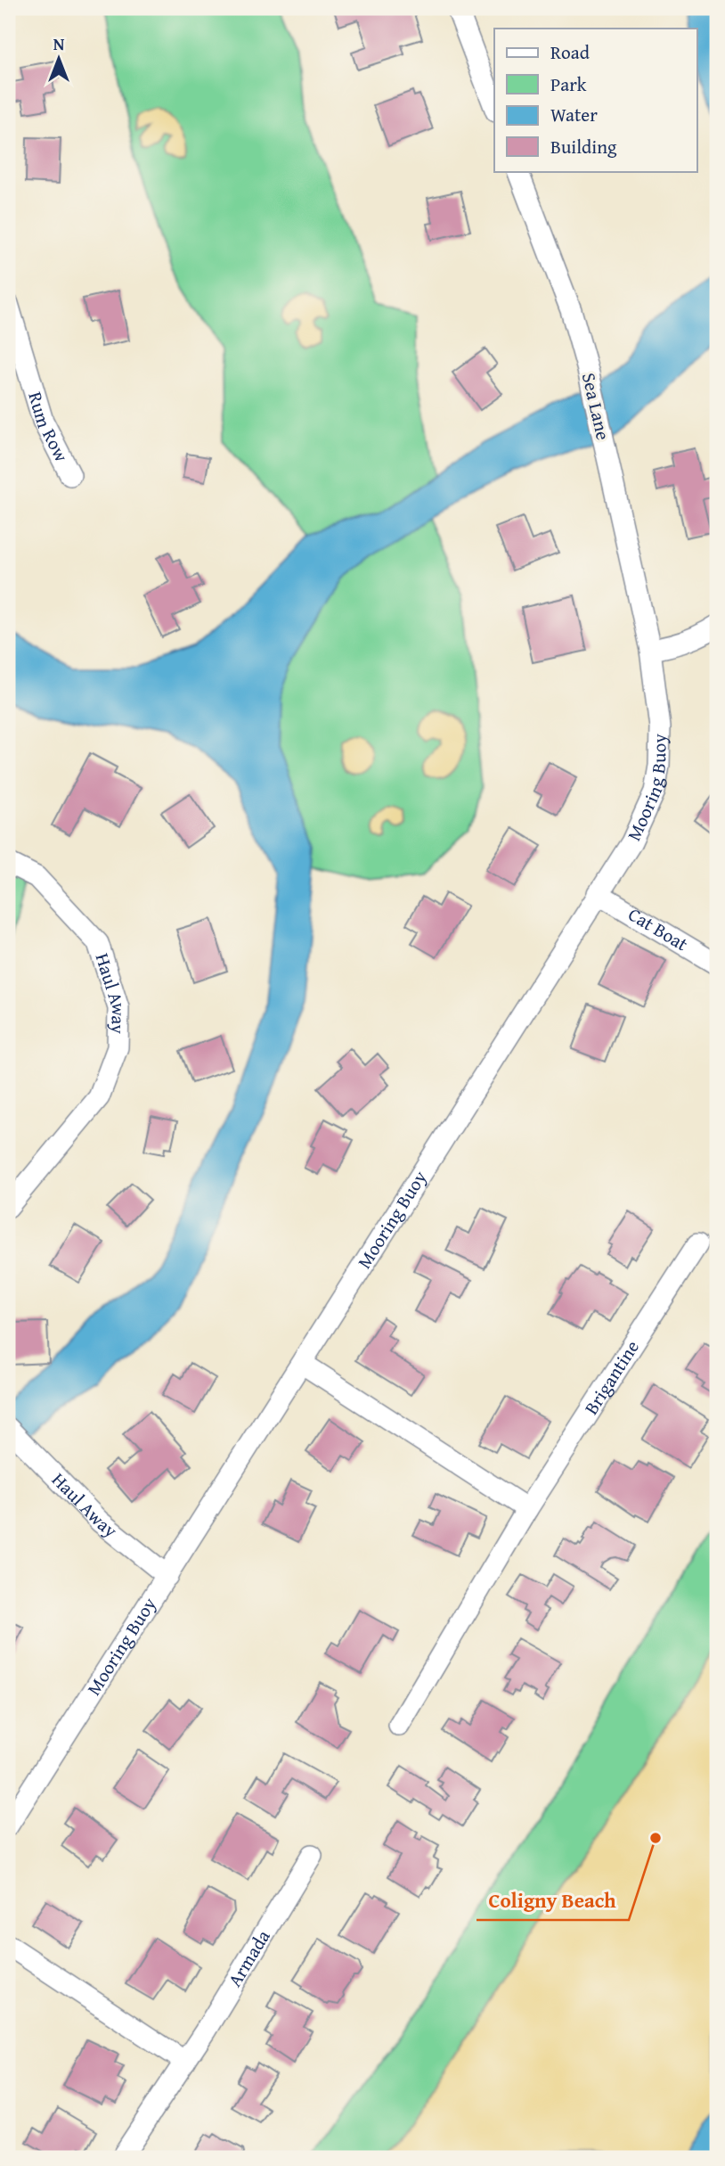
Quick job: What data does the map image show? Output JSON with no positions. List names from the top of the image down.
{
  "streets": {
    "street": [
      "Sea Lane",
      "Rum Row",
      "Mooring Buoy",
      "Cat Boat",
      "Haul Away",
      "Brigantine",
      "Armada"
    ]
  },
  "crossings": [
    ["Sea Lane", "Mooring Buoy"],
    ["Mooring Buoy", "Cat Boat"],
    ["Mooring Buoy", "Haul Away"]
  ],
  "places": ["Coligny Beach"],
  "legend": [
    "Road",
    "Park",
    "Water",
    "Building"
  ],
  "north": "top"
}
